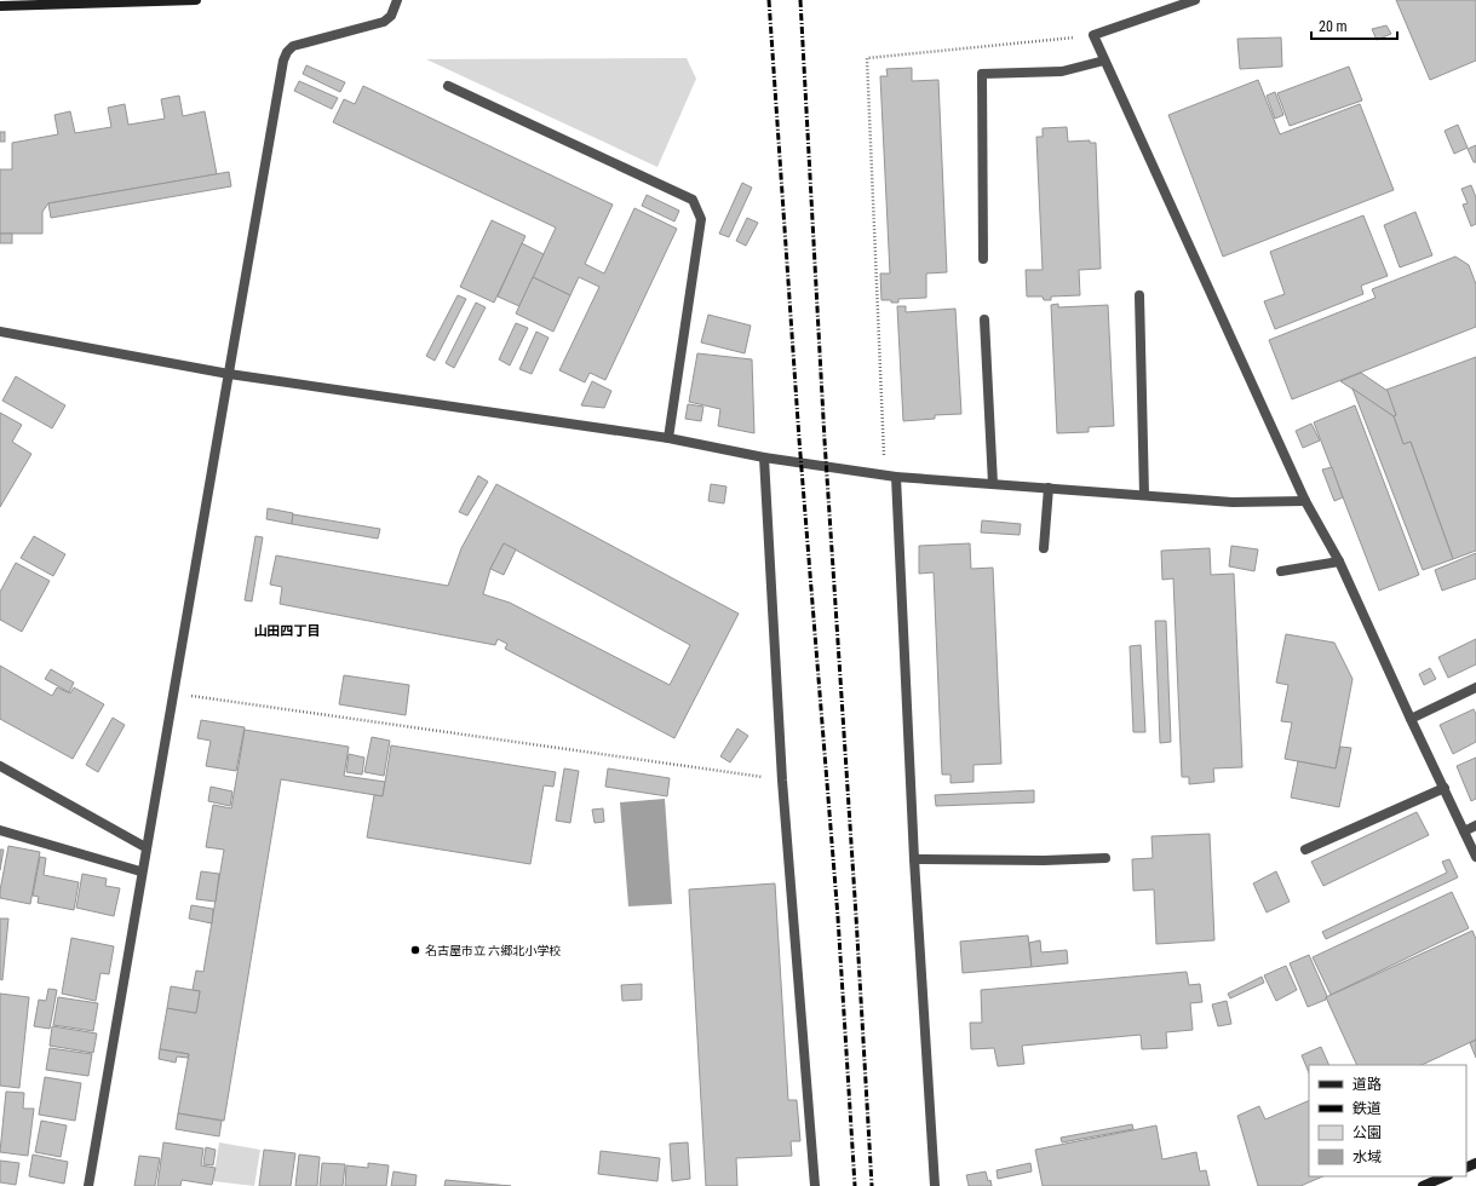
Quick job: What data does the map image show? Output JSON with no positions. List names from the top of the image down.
{
  "districts": ["山田四丁目"],
  "places": ["名古屋市立 六郷北小学校"],
  "legend": [
    "道路",
    "鉄道",
    "公園",
    "水域"
  ],
  "scale_bar": "20 m"
}
